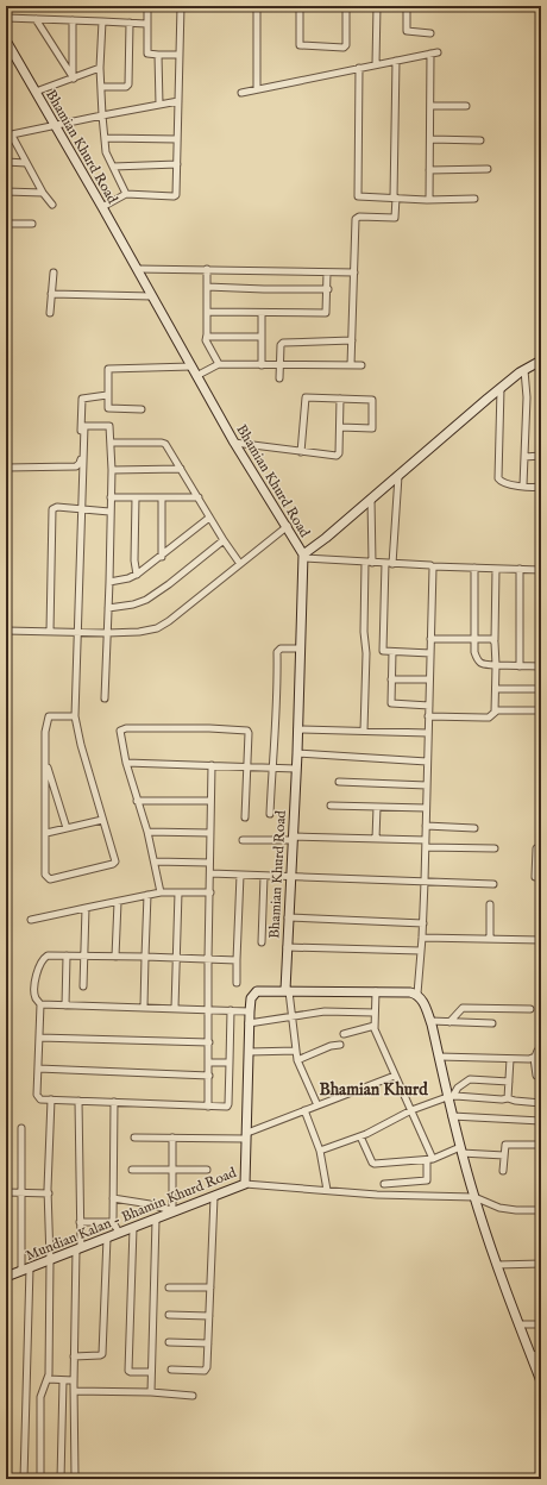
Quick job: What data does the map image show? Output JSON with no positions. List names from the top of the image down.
{
  "streets": {
    "street": ["Bhamian Khurd Road", "Mundian Kalan - Bhamin Khurd Road"]
  },
  "crossings": [
    ["Bhamian Khurd Road", "Mundian Kalan - Bhamin Khurd Road"]
  ],
  "districts": ["Bhamian Khurd"]
}
